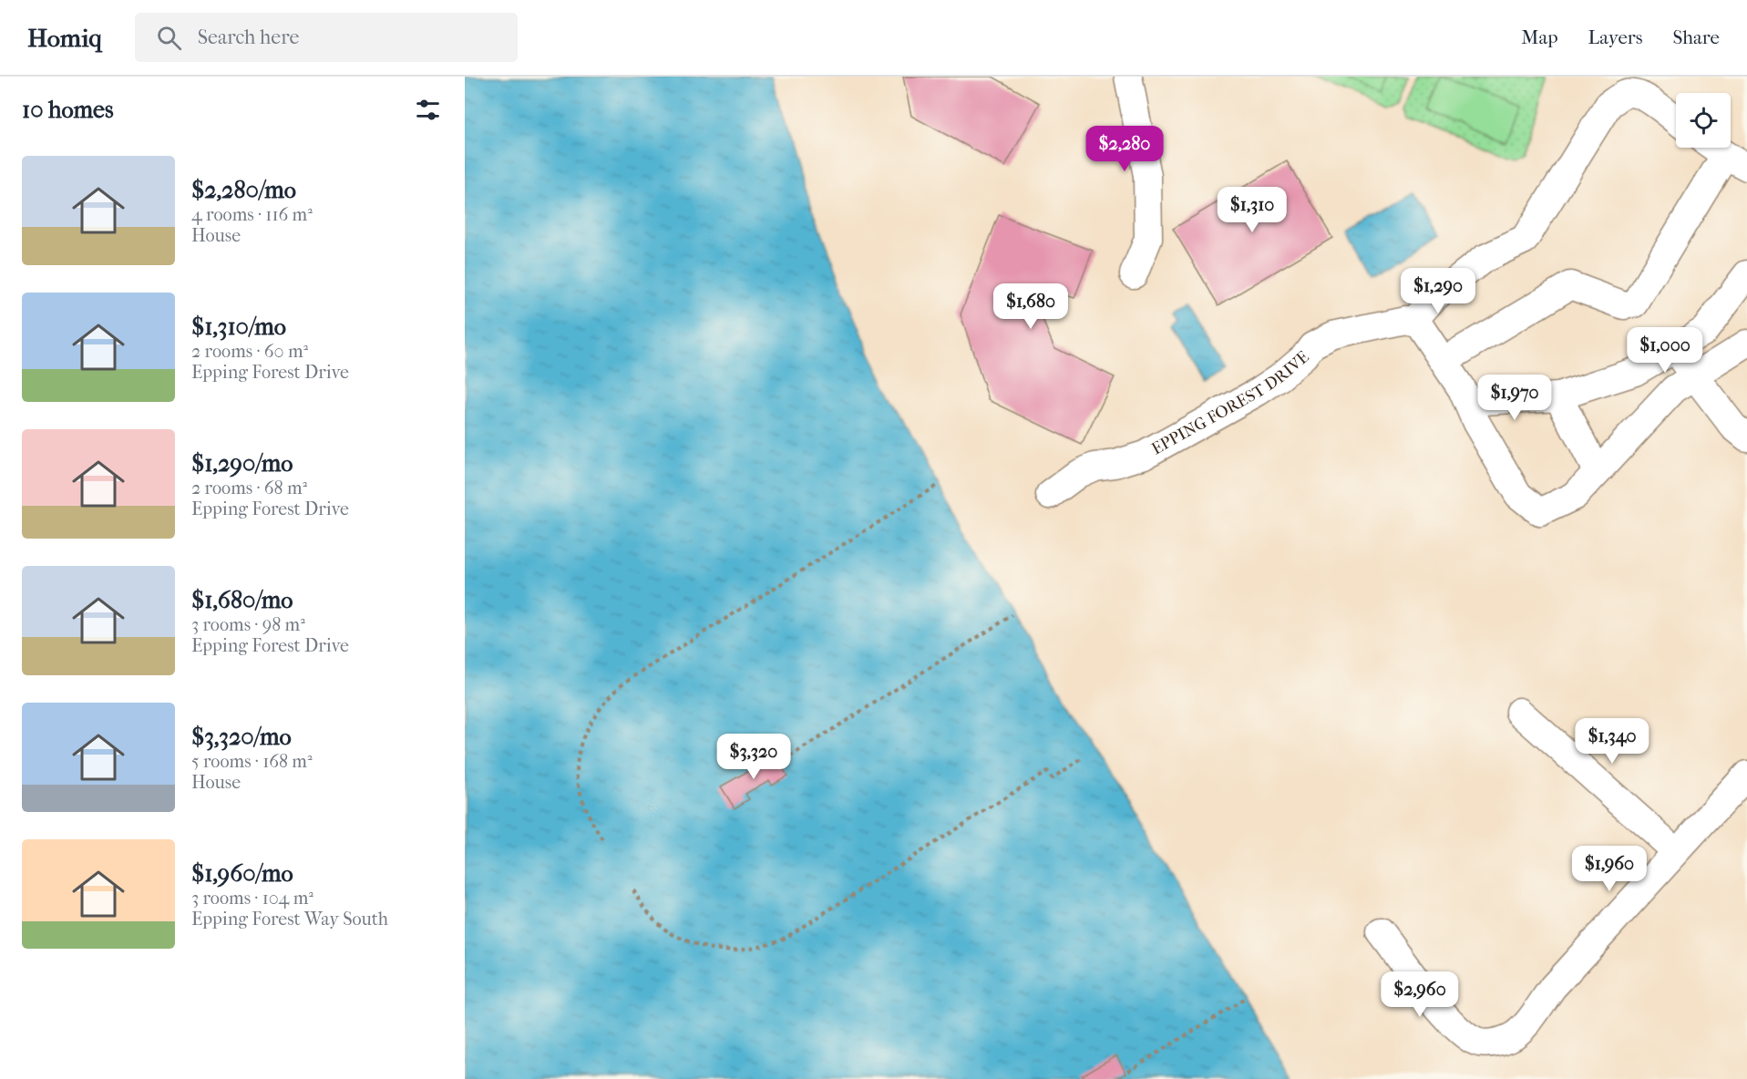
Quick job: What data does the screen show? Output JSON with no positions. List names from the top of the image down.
{
  "streets": {
    "street": ["EPPING FOREST DRIVE"]
  },
  "page": {
    "header": "Homiq",
    "search": "Search here",
    "nav": ["Map", "Layers", "Share"],
    "heading": "10 homes",
    "price": [
      "$2,280",
      "$1,310",
      "$1,290",
      "$1,680",
      "$1,000",
      "$1,970",
      "$1,340",
      "$3,320",
      "$1,960",
      "$2,960"
    ],
    "list": [
      {
        "name": "$2,280/mo",
        "note": "4 rooms · 116 m² · House"
      },
      {
        "name": "$1,310/mo",
        "note": "2 rooms · 60 m² · Epping Forest Drive"
      },
      {
        "name": "$1,290/mo",
        "note": "2 rooms · 68 m² · Epping Forest Drive"
      },
      {
        "name": "$1,680/mo",
        "note": "3 rooms · 98 m² · Epping Forest Drive"
      },
      {
        "name": "$3,320/mo",
        "note": "5 rooms · 168 m² · House"
      },
      {
        "name": "$1,960/mo",
        "note": "3 rooms · 104 m² · Epping Forest Way South"
      }
    ]
  }
}
